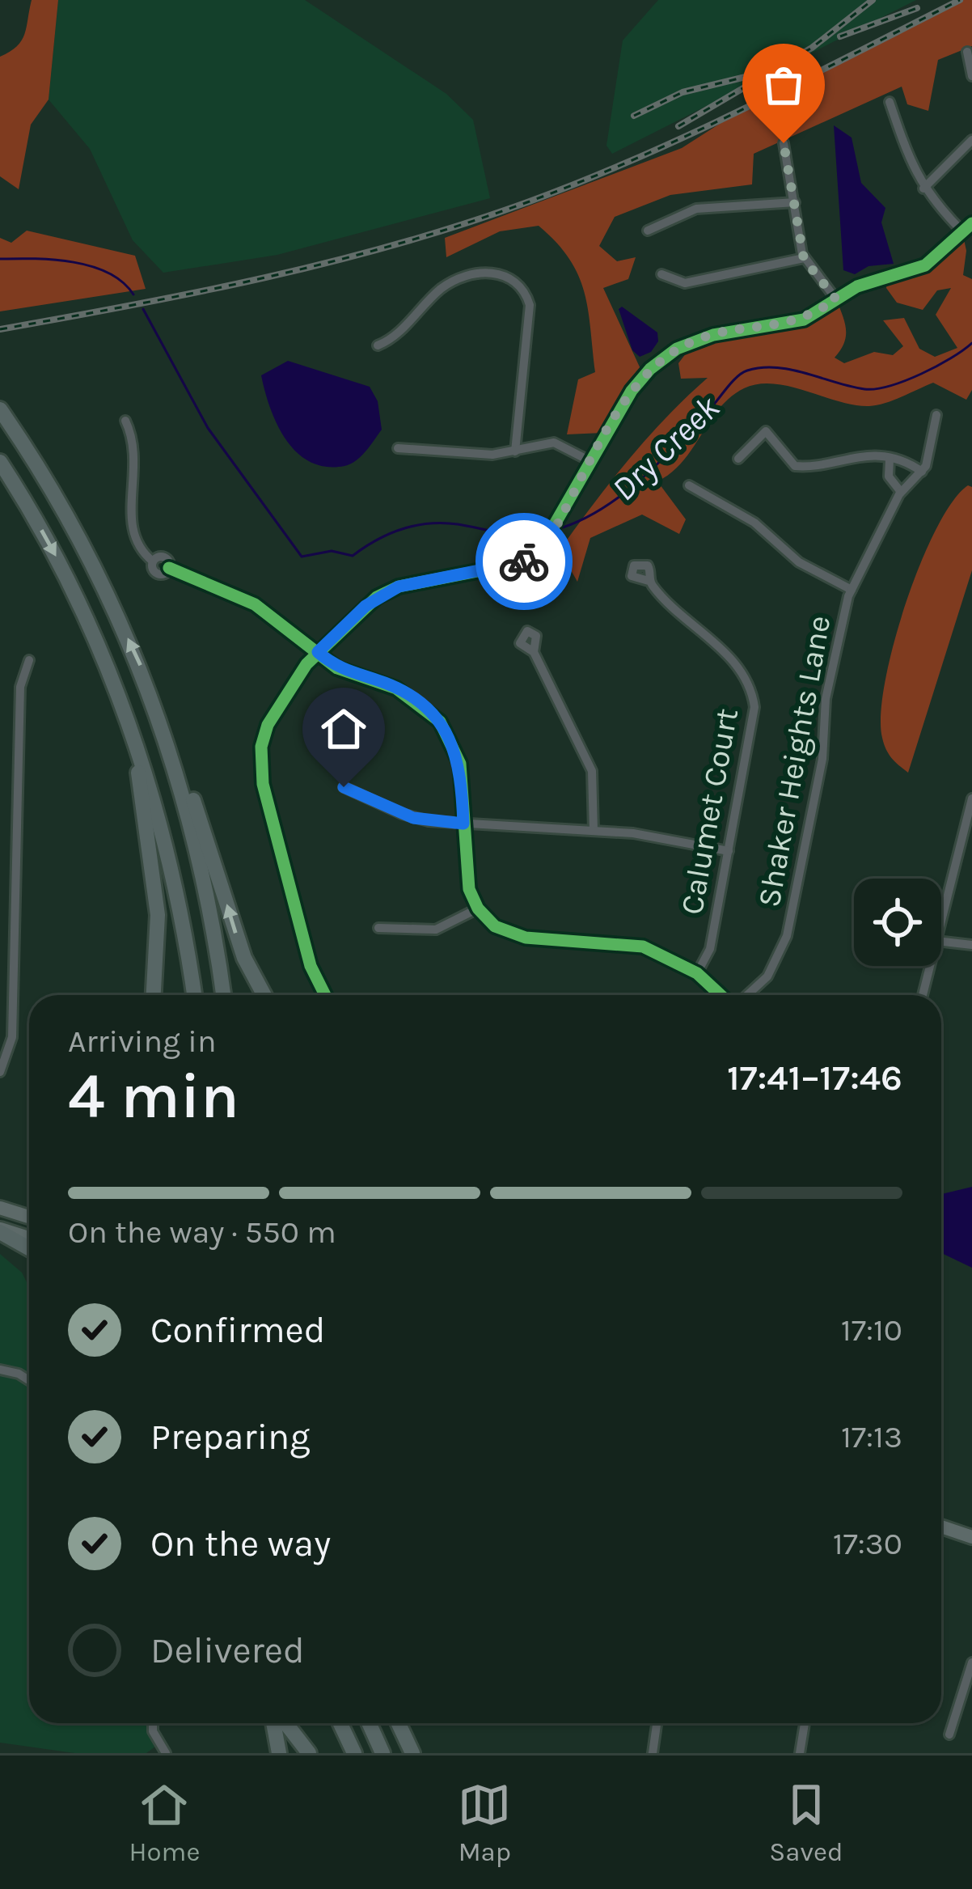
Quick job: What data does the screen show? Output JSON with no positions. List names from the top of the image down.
{
  "streets": {
    "street": ["Shaker Heights Lane", "Calumet Court"]
  },
  "water": ["Dry Creek"],
  "page": {
    "heading": ["4 min", "Arriving in", "17:41–17:46"],
    "bar": "On the way · 550 m",
    "list": [
      ["Confirmed", "17:10"],
      ["Preparing", "17:13"],
      ["On the way", "17:30"],
      "Delivered"
    ],
    "tabs": ["Home", "Map", "Saved"]
  }
}
